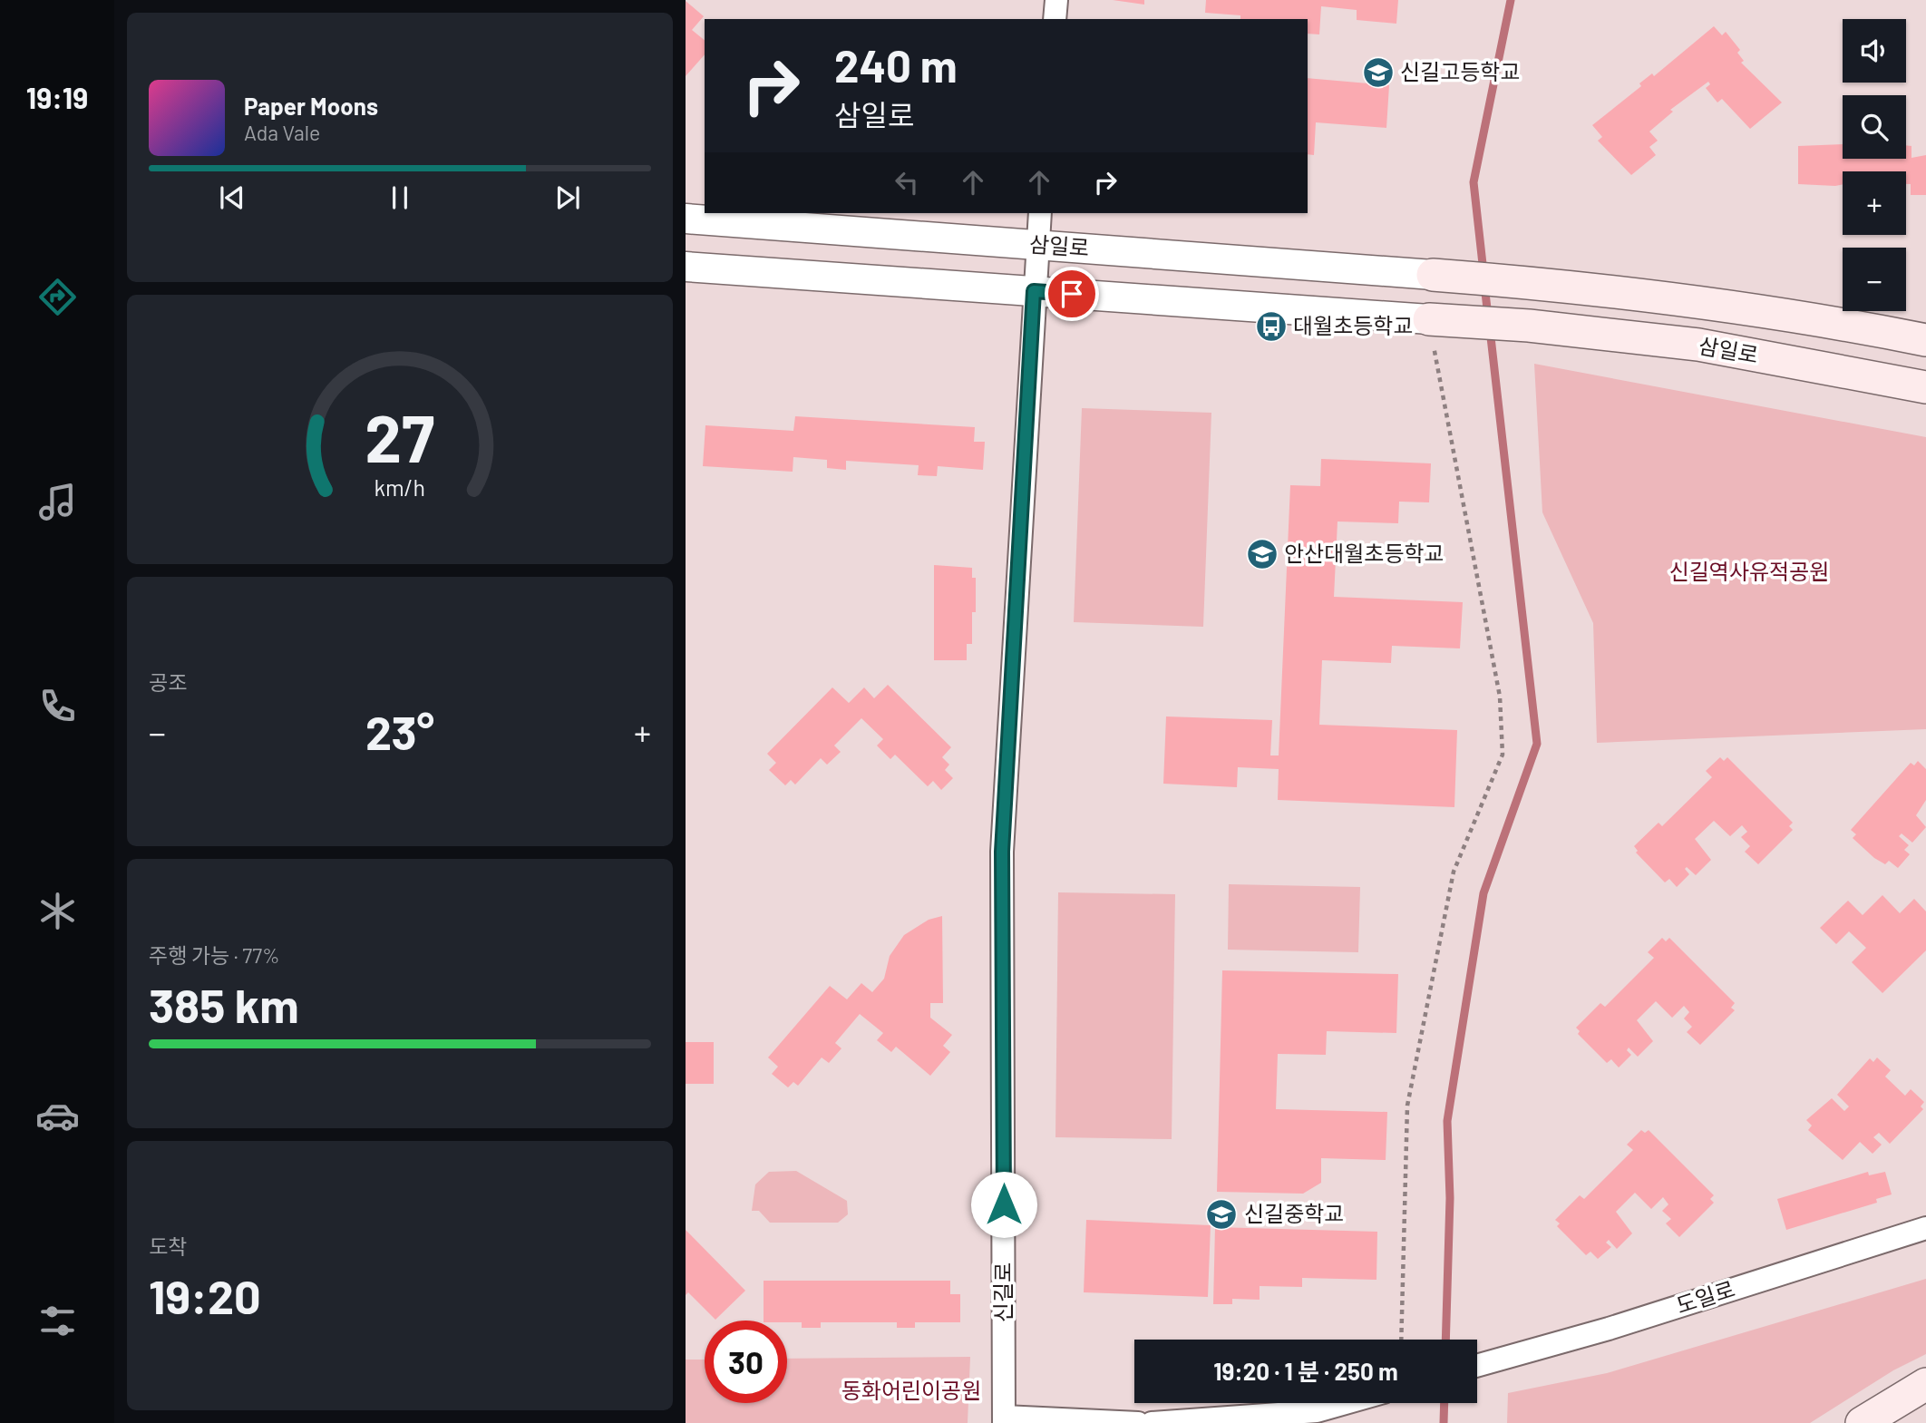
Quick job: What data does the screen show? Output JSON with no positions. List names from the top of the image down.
{
  "streets": {
    "main road": ["삼일로"],
    "street": ["신길로", "도일로"]
  },
  "crossings": [
    ["삼일로", "신길로"]
  ],
  "parks": ["신길역사유적공원", "동화어린이공원"],
  "places": {
    "school or university": ["신길고등학교", "안산대월초등학교", "신길중학교"],
    "bus stop": ["대월초등학교"]
  },
  "page": {
    "tabs": "19:19",
    "map_buttons": ["+", "−"],
    "turn": ["240 m", "삼일로"],
    "song": ["Paper Moons", "Ada Vale"],
    "tile": [
      "공조",
      ["주행 가능 · 77%", "385 km"],
      ["도착", "19:20"]
    ],
    "heat": ["−", "23°", "+"],
    "limit": "30",
    "trip": "19:20 · 1 분 · 250 m",
    "gauge": ["27", "km/h"]
  }
}
